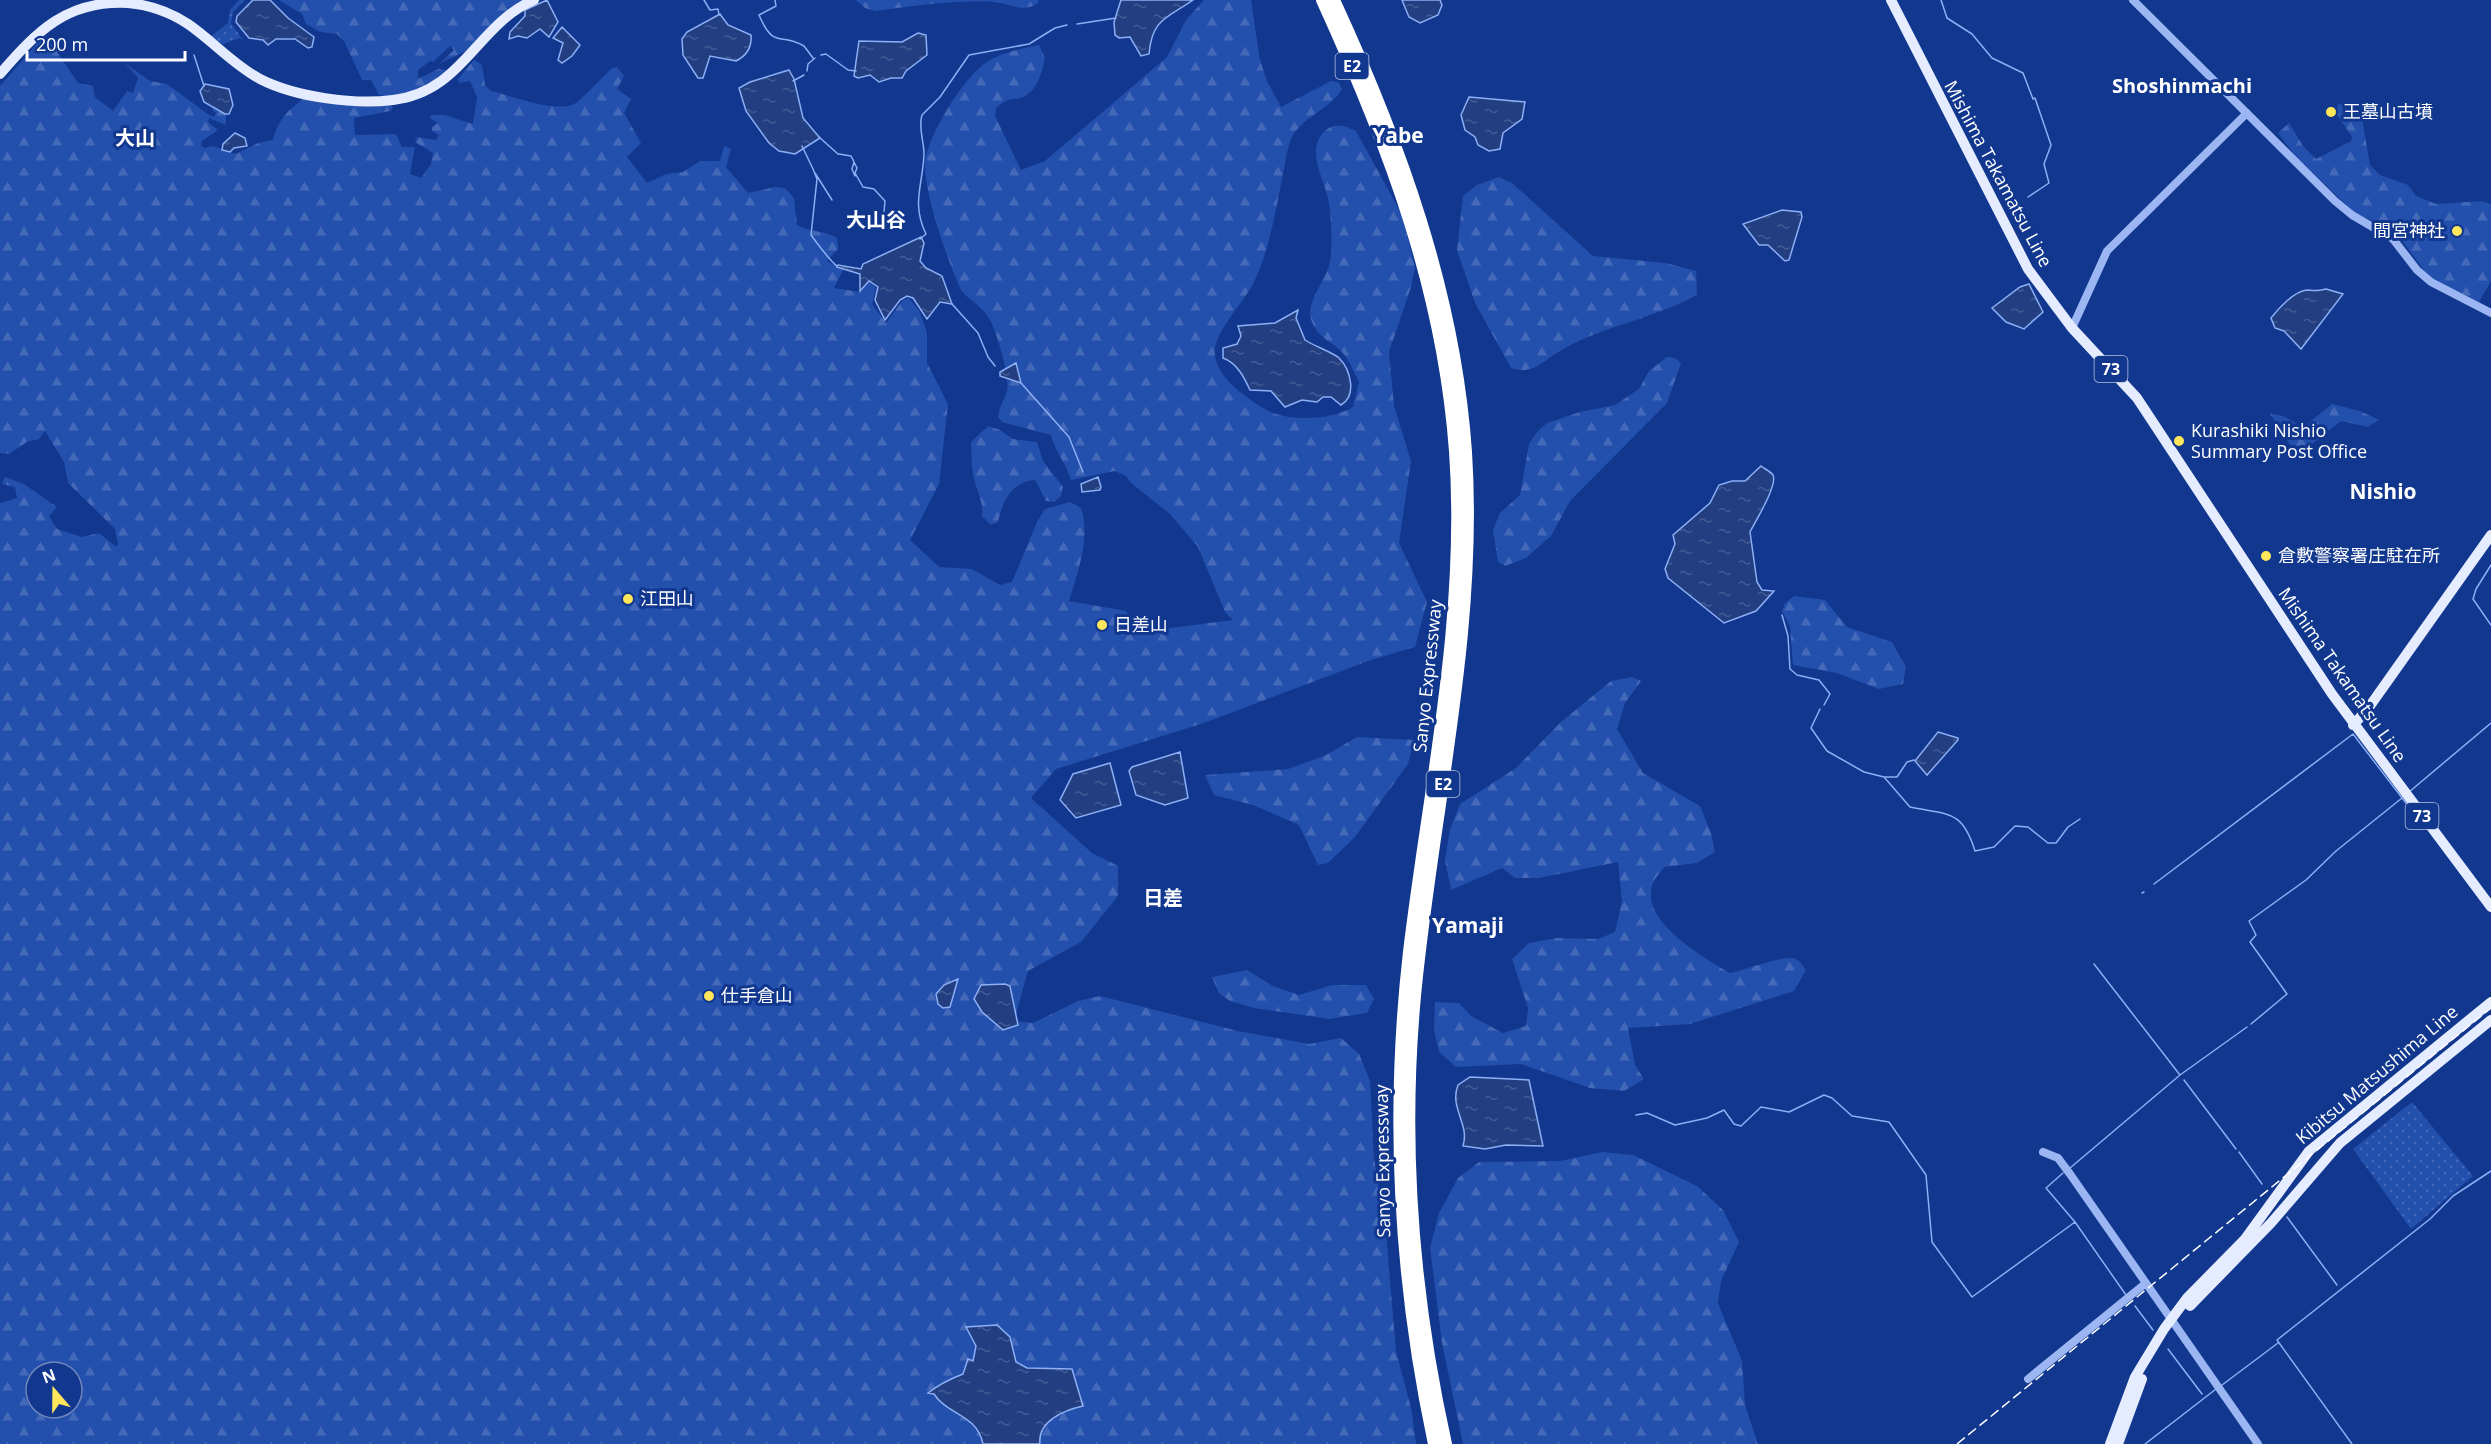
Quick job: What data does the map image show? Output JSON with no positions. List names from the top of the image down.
{
  "streets": {
    "highway": ["E2", "Sanyo Expressway"],
    "main road": ["Mishima Takamatsu Line", "73", "Kibitsu Matsushima Line"]
  },
  "districts": [
    "Shoshinmachi",
    "Yabe",
    "大山",
    "大山谷",
    "Nishio",
    "日差",
    "Yamaji"
  ],
  "places": [
    "王墓山古墳",
    "間宮神社",
    "Kurashiki Nishio Summary Post Office",
    "倉敷警察署庄駐在所",
    "江田山",
    "日差山",
    "仕手倉山"
  ],
  "scale_bar": "200 m",
  "north": "top"
}
